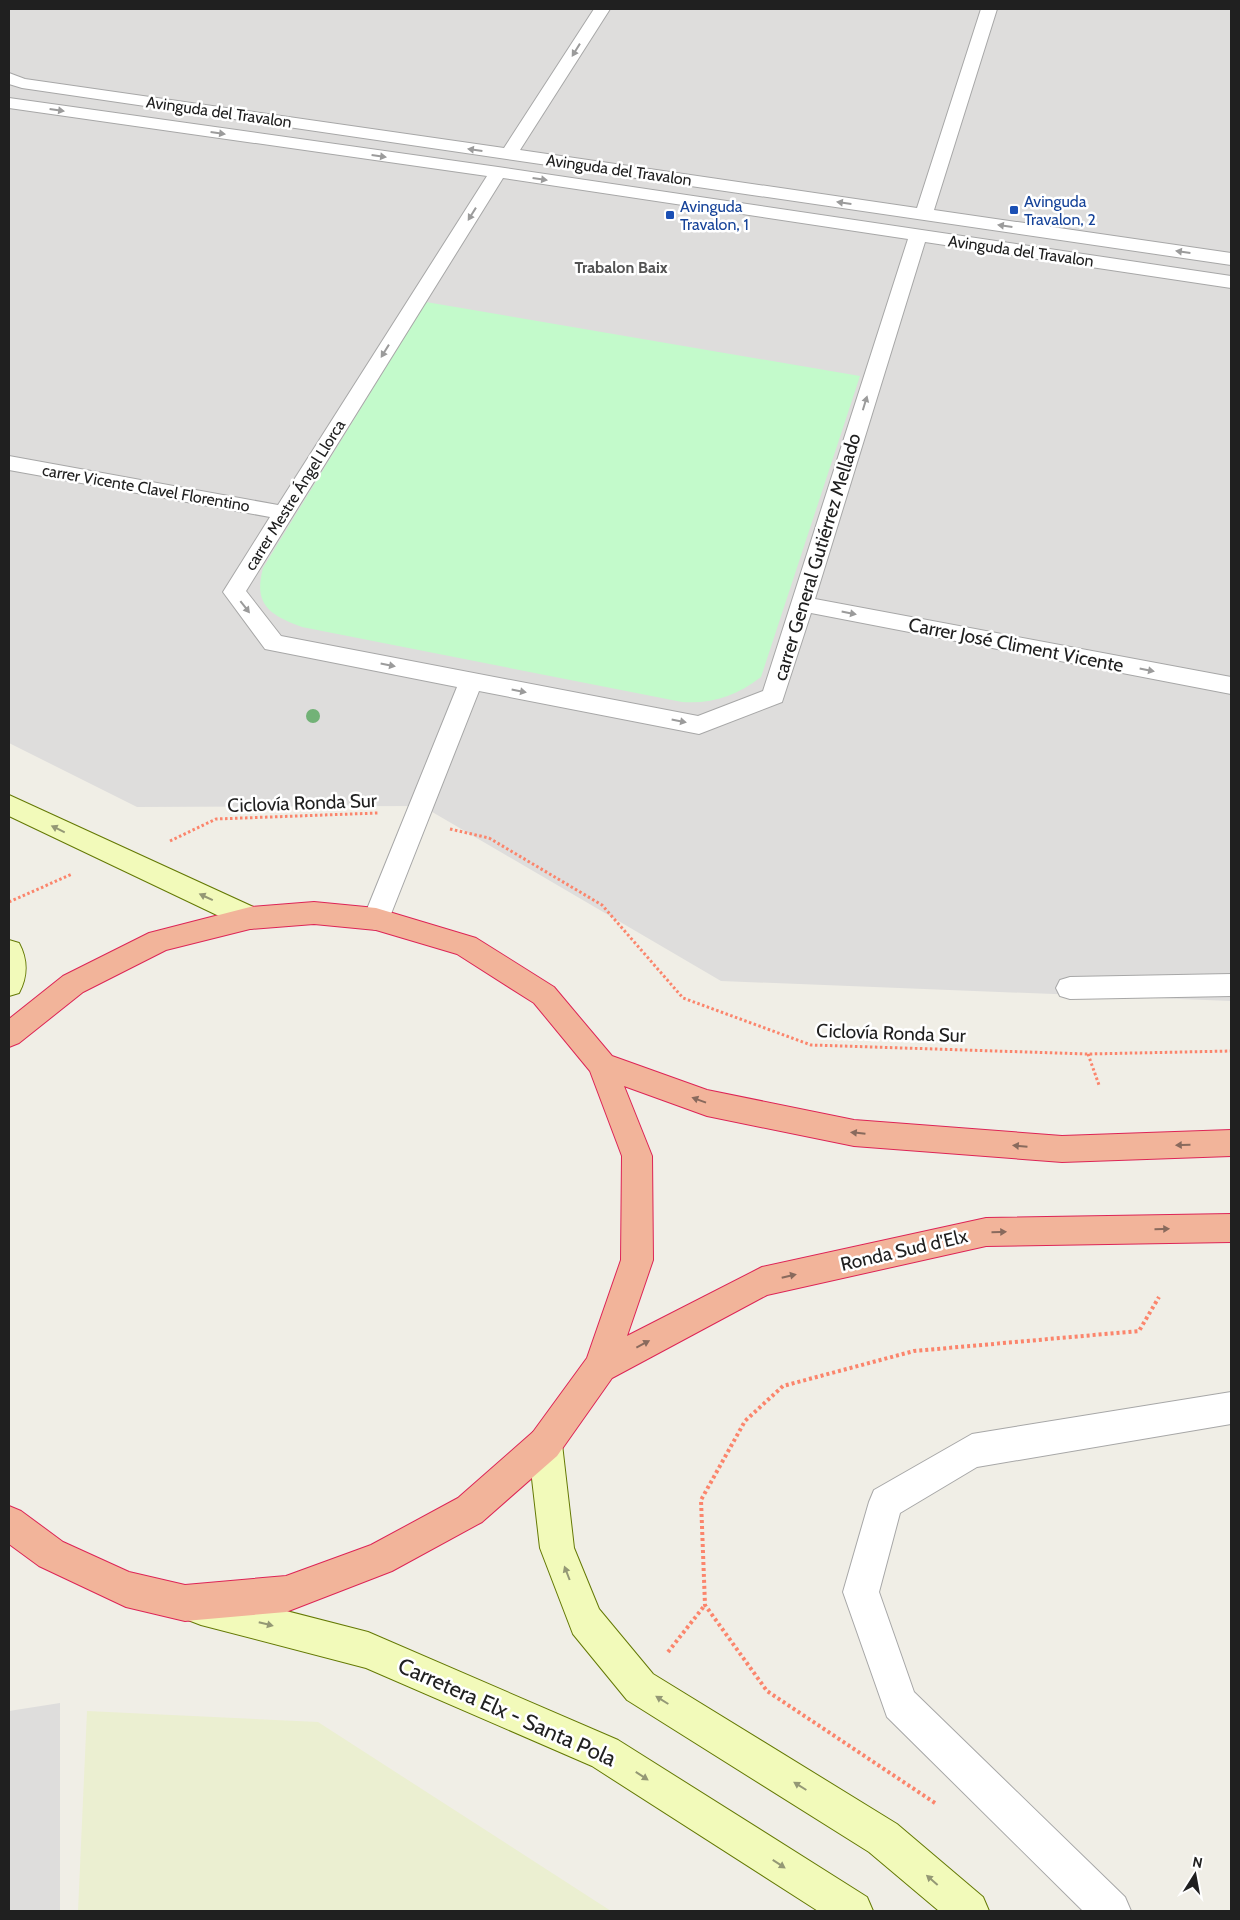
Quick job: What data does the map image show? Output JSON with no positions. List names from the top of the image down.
{
  "streets": {
    "highway": ["Ronda Sud d'Elx"],
    "main road": ["Carretera Elx - Santa Pola"],
    "street": [
      "Avinguda del Travalon",
      "carrer Vicente Clavel Florentino",
      "carrer Mestre Ángel Llorca",
      "carrer General Gutiérrez Mellado",
      "Carrer José Climent Vicente"
    ],
    "path": ["Ciclovía Ronda Sur"]
  },
  "crossings": [
    ["Avinguda del Travalon", "carrer Mestre Ángel Llorca"],
    ["Avinguda del Travalon", "carrer General Gutiérrez Mellado"],
    ["carrer Vicente Clavel Florentino", "carrer Mestre Ángel Llorca"],
    ["carrer Mestre Ángel Llorca", "carrer General Gutiérrez Mellado"],
    ["carrer General Gutiérrez Mellado", "Carrer José Climent Vicente"]
  ],
  "one_way": ["Carrer José Climent Vicente", "Carretera Elx - Santa Pola"],
  "districts": ["Trabalon Baix"],
  "places": {
    "transit": ["Avinguda Travalon, 2", "Avinguda Travalon, 1"]
  },
  "north": "top"
}
